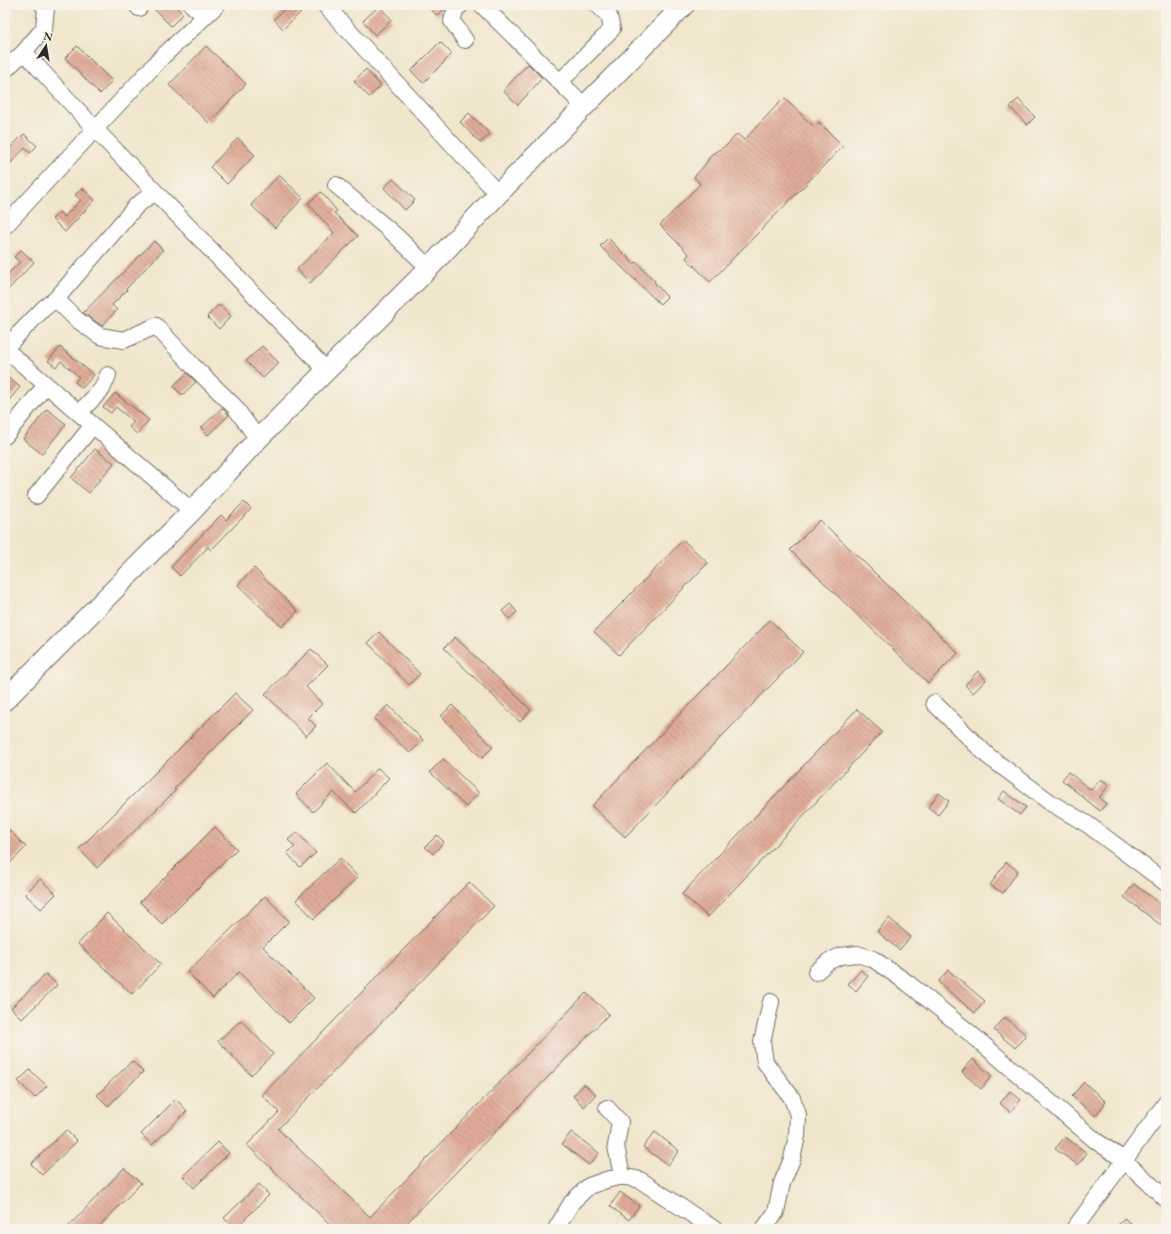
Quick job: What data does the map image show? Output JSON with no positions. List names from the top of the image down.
{
  "north": "top"
}
